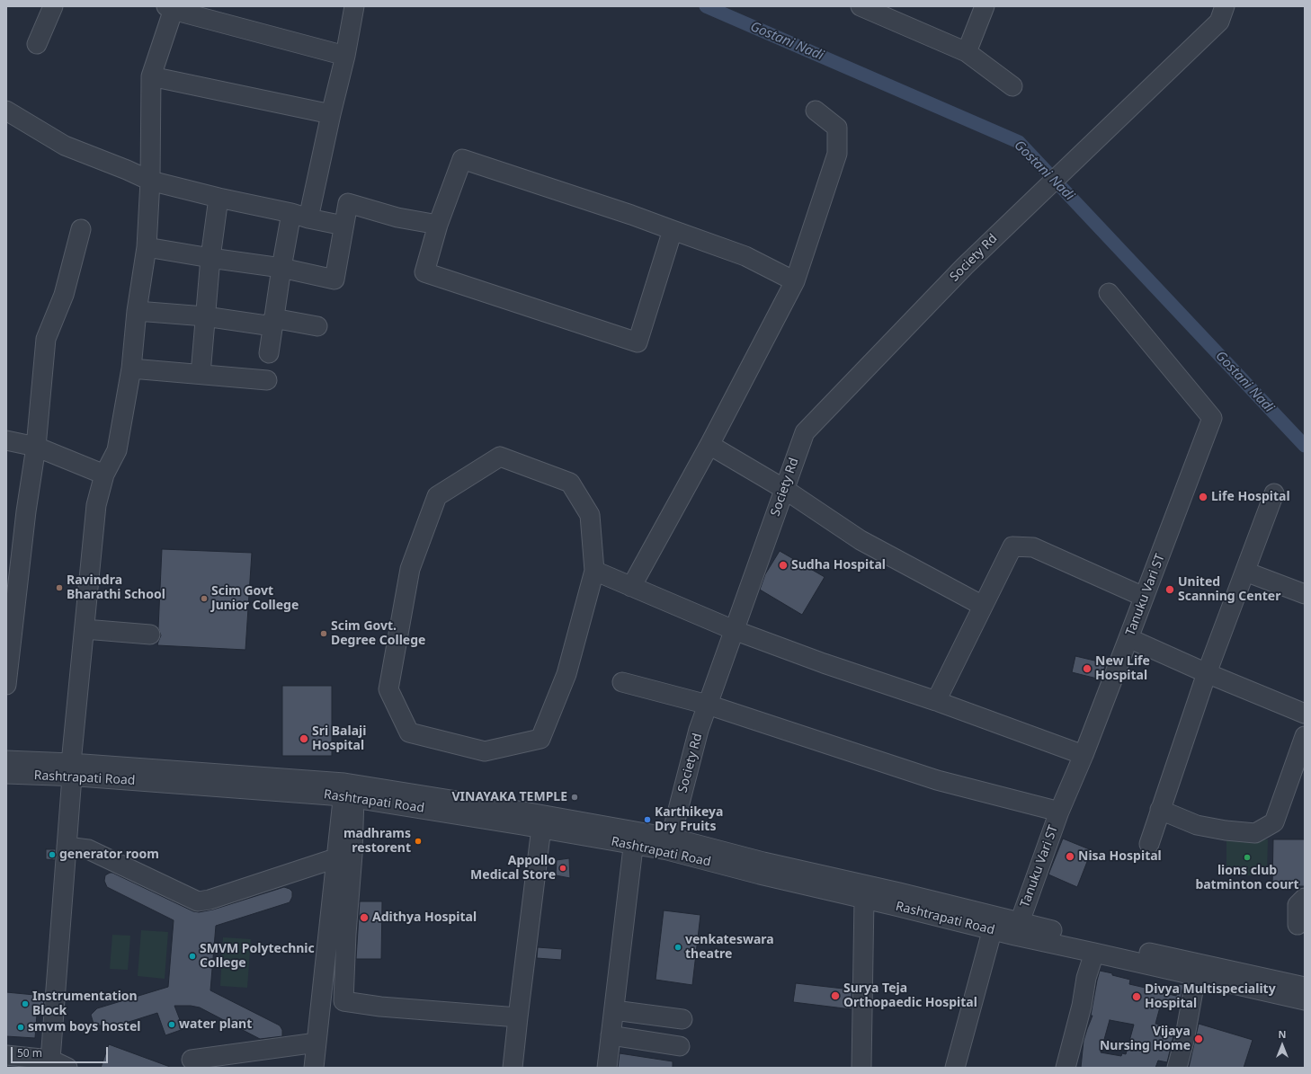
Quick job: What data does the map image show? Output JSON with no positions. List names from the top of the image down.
{
  "streets": {
    "street": ["Society Rd", "Tanuku Vari ST", "Rashtrapati Road"]
  },
  "crossings": [
    ["Society Rd", "Rashtrapati Road"],
    ["Tanuku Vari ST", "Rashtrapati Road"]
  ],
  "water": ["Gostani Nadi"],
  "places": [
    "Life Hospital",
    "Sudha Hospital",
    "Ravindra Bharathi School",
    "United Scanning Center",
    "Scim Govt Junior College",
    "Scim Govt. Degree College",
    "New Life Hospital",
    "Sri Balaji Hospital",
    "VINAYAKA TEMPLE",
    "Karthikeya Dry Fruits",
    "madhrams restorent",
    "generator room",
    "Nisa Hospital",
    "lions club batminton court",
    "Appollo Medical Store",
    "Adithya Hospital",
    "venkateswara theatre",
    "SMVM Polytechnic College",
    "Surya Teja Orthopaedic Hospital",
    "Divya Multispeciality Hospital",
    "Instrumentation Block",
    "water plant",
    "smvm boys hostel",
    "Vijaya Nursing Home"
  ],
  "scale_bar": "50 m",
  "north": "top"
}
